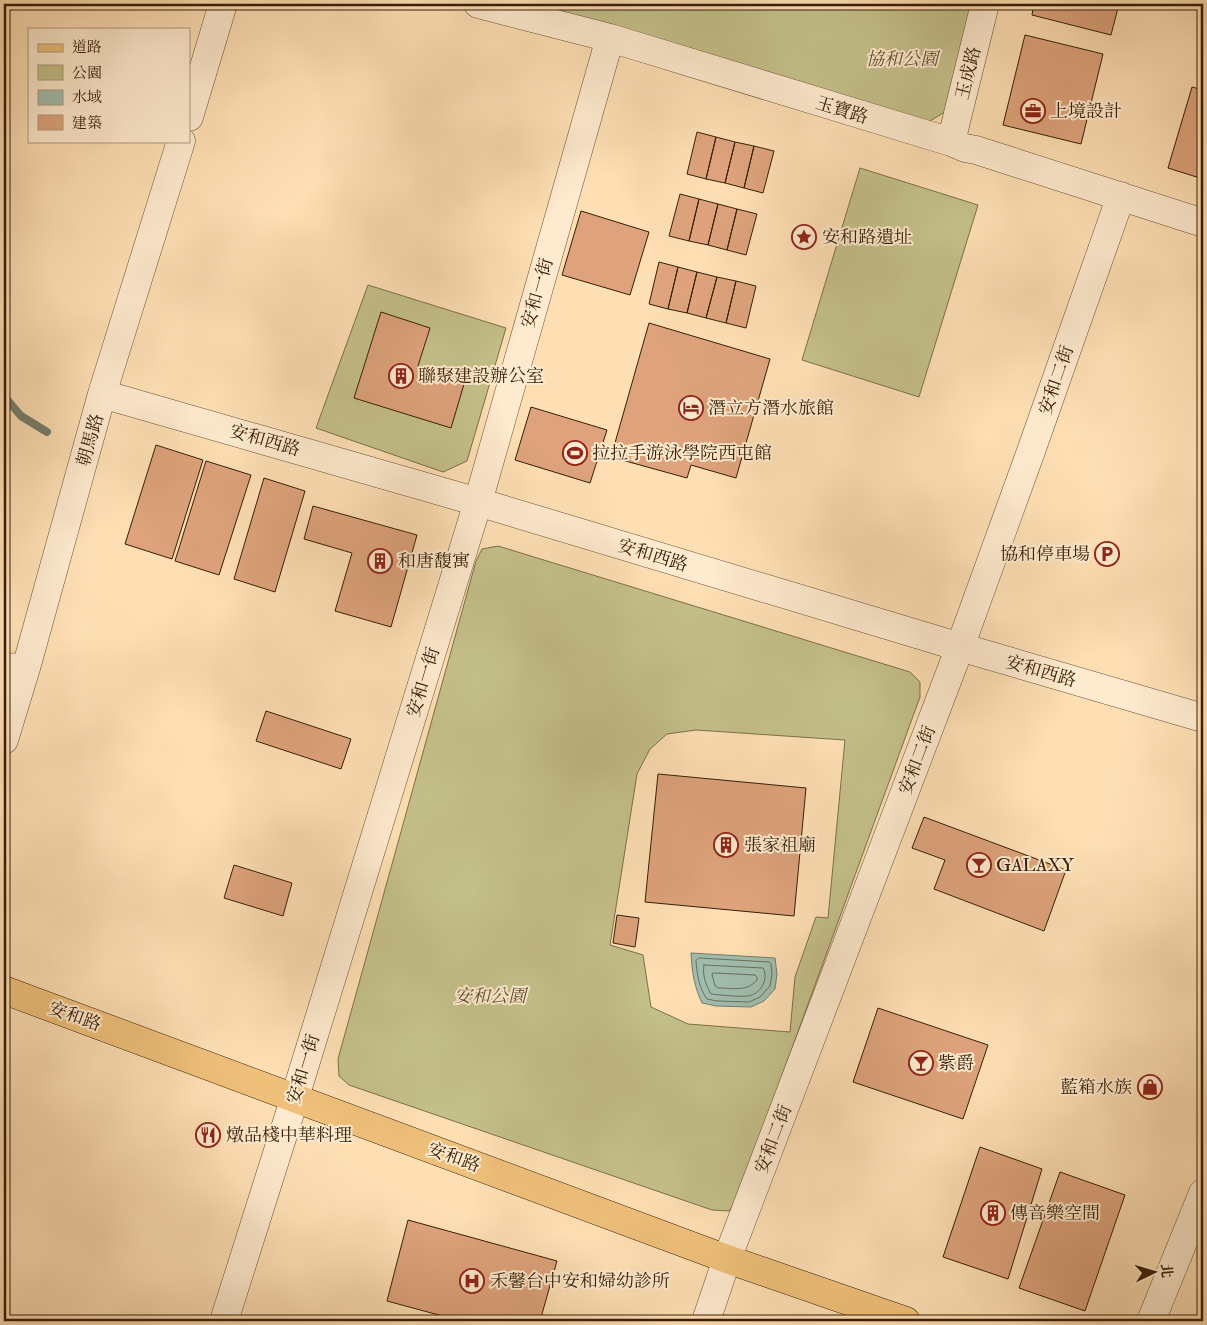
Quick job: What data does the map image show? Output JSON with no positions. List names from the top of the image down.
{
  "streets": {
    "main road": ["安和路"],
    "street": [
      "玉成路",
      "玉寶路",
      "安和一街",
      "安和二街",
      "朝馬路",
      "安和西路"
    ]
  },
  "crossings": [
    ["玉成路", "玉寶路"],
    ["玉寶路", "安和一街"],
    ["玉寶路", "安和二街"],
    ["安和一街", "安和西路"],
    ["安和一街", "安和路"],
    ["安和二街", "安和西路"],
    ["安和二街", "安和路"],
    ["朝馬路", "安和西路"]
  ],
  "parks": ["協和公園", "安和公園"],
  "places": {
    "office": ["上境設計"],
    "place": ["安和路遺址"],
    "building": [
      "聯聚建設辦公室",
      "和唐馥寓",
      "張家祖廟",
      "傳音樂空間"
    ],
    "hotel": ["潛立方潛水旅館"],
    "sports": ["拉拉手游泳學院西屯館"],
    "parking": ["協和停車場"],
    "bar": ["GALAXY", "紫爵"],
    "shop": ["藍箱水族"],
    "restaurant": ["燉品棧中華料理"],
    "hospital": ["禾馨台中安和婦幼診所"]
  },
  "legend": [
    "道路",
    "公園",
    "水域",
    "建築"
  ],
  "north": "right"
}
